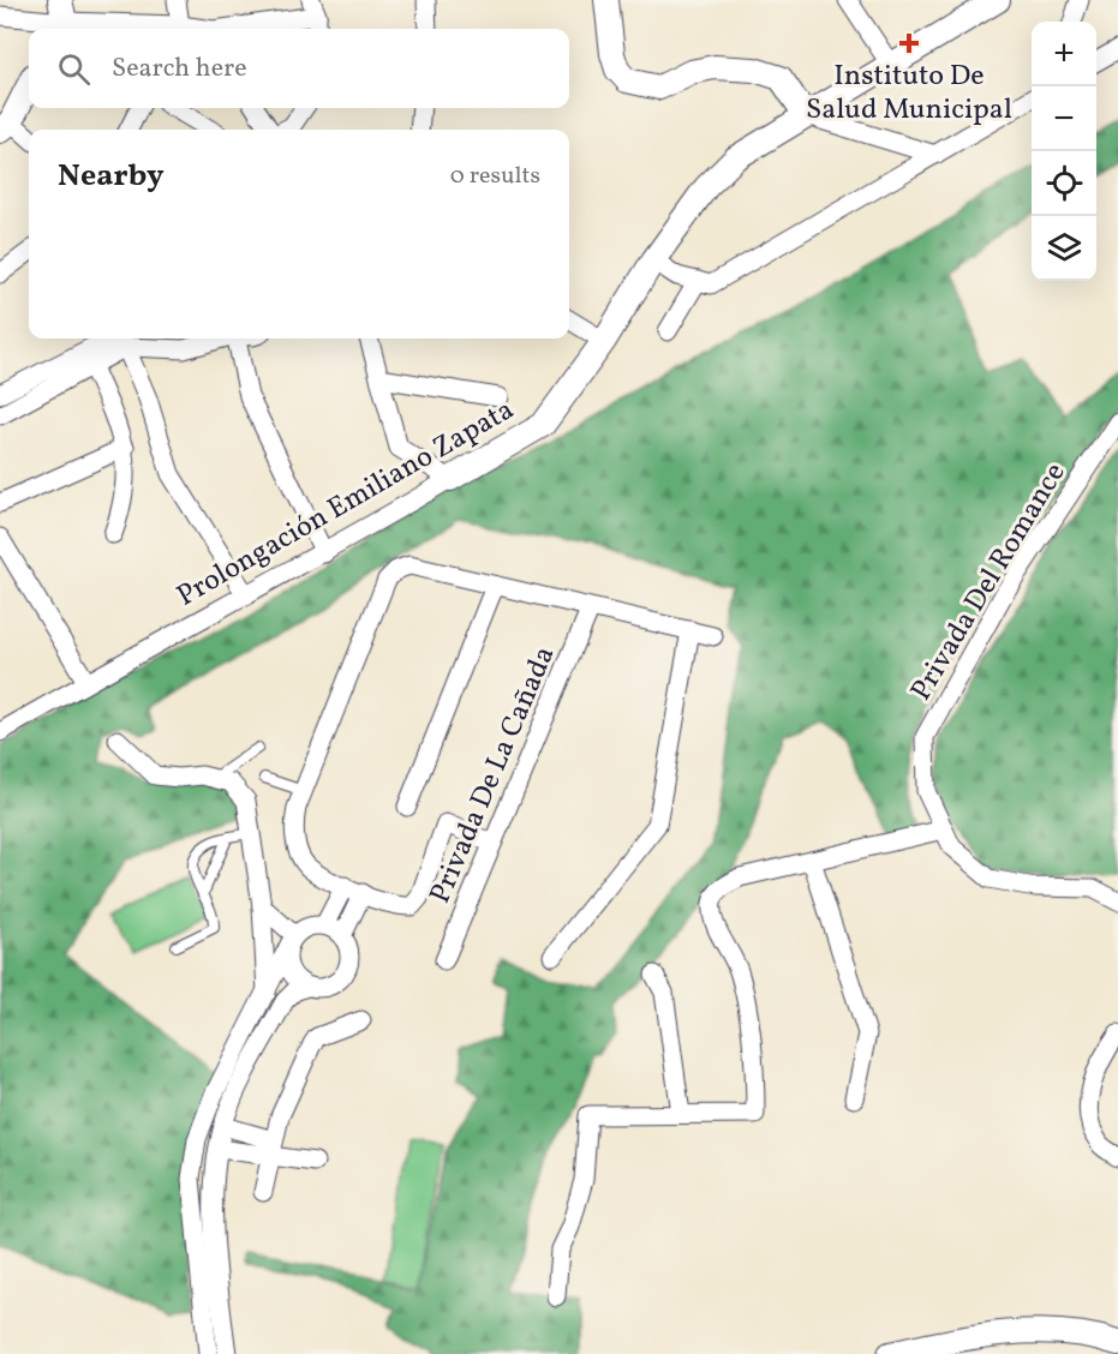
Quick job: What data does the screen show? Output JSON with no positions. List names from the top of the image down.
{
  "streets": {
    "main road": ["Prolongación Emiliano Zapata"],
    "street": ["Privada Del Romance", "Privada De La Cañada"]
  },
  "places": {
    "health": ["Instituto De Salud Municipal"]
  },
  "page": {
    "map_buttons": ["+", "−"],
    "search": "Search here",
    "heading": ["Nearby", "0 results"]
  }
}
